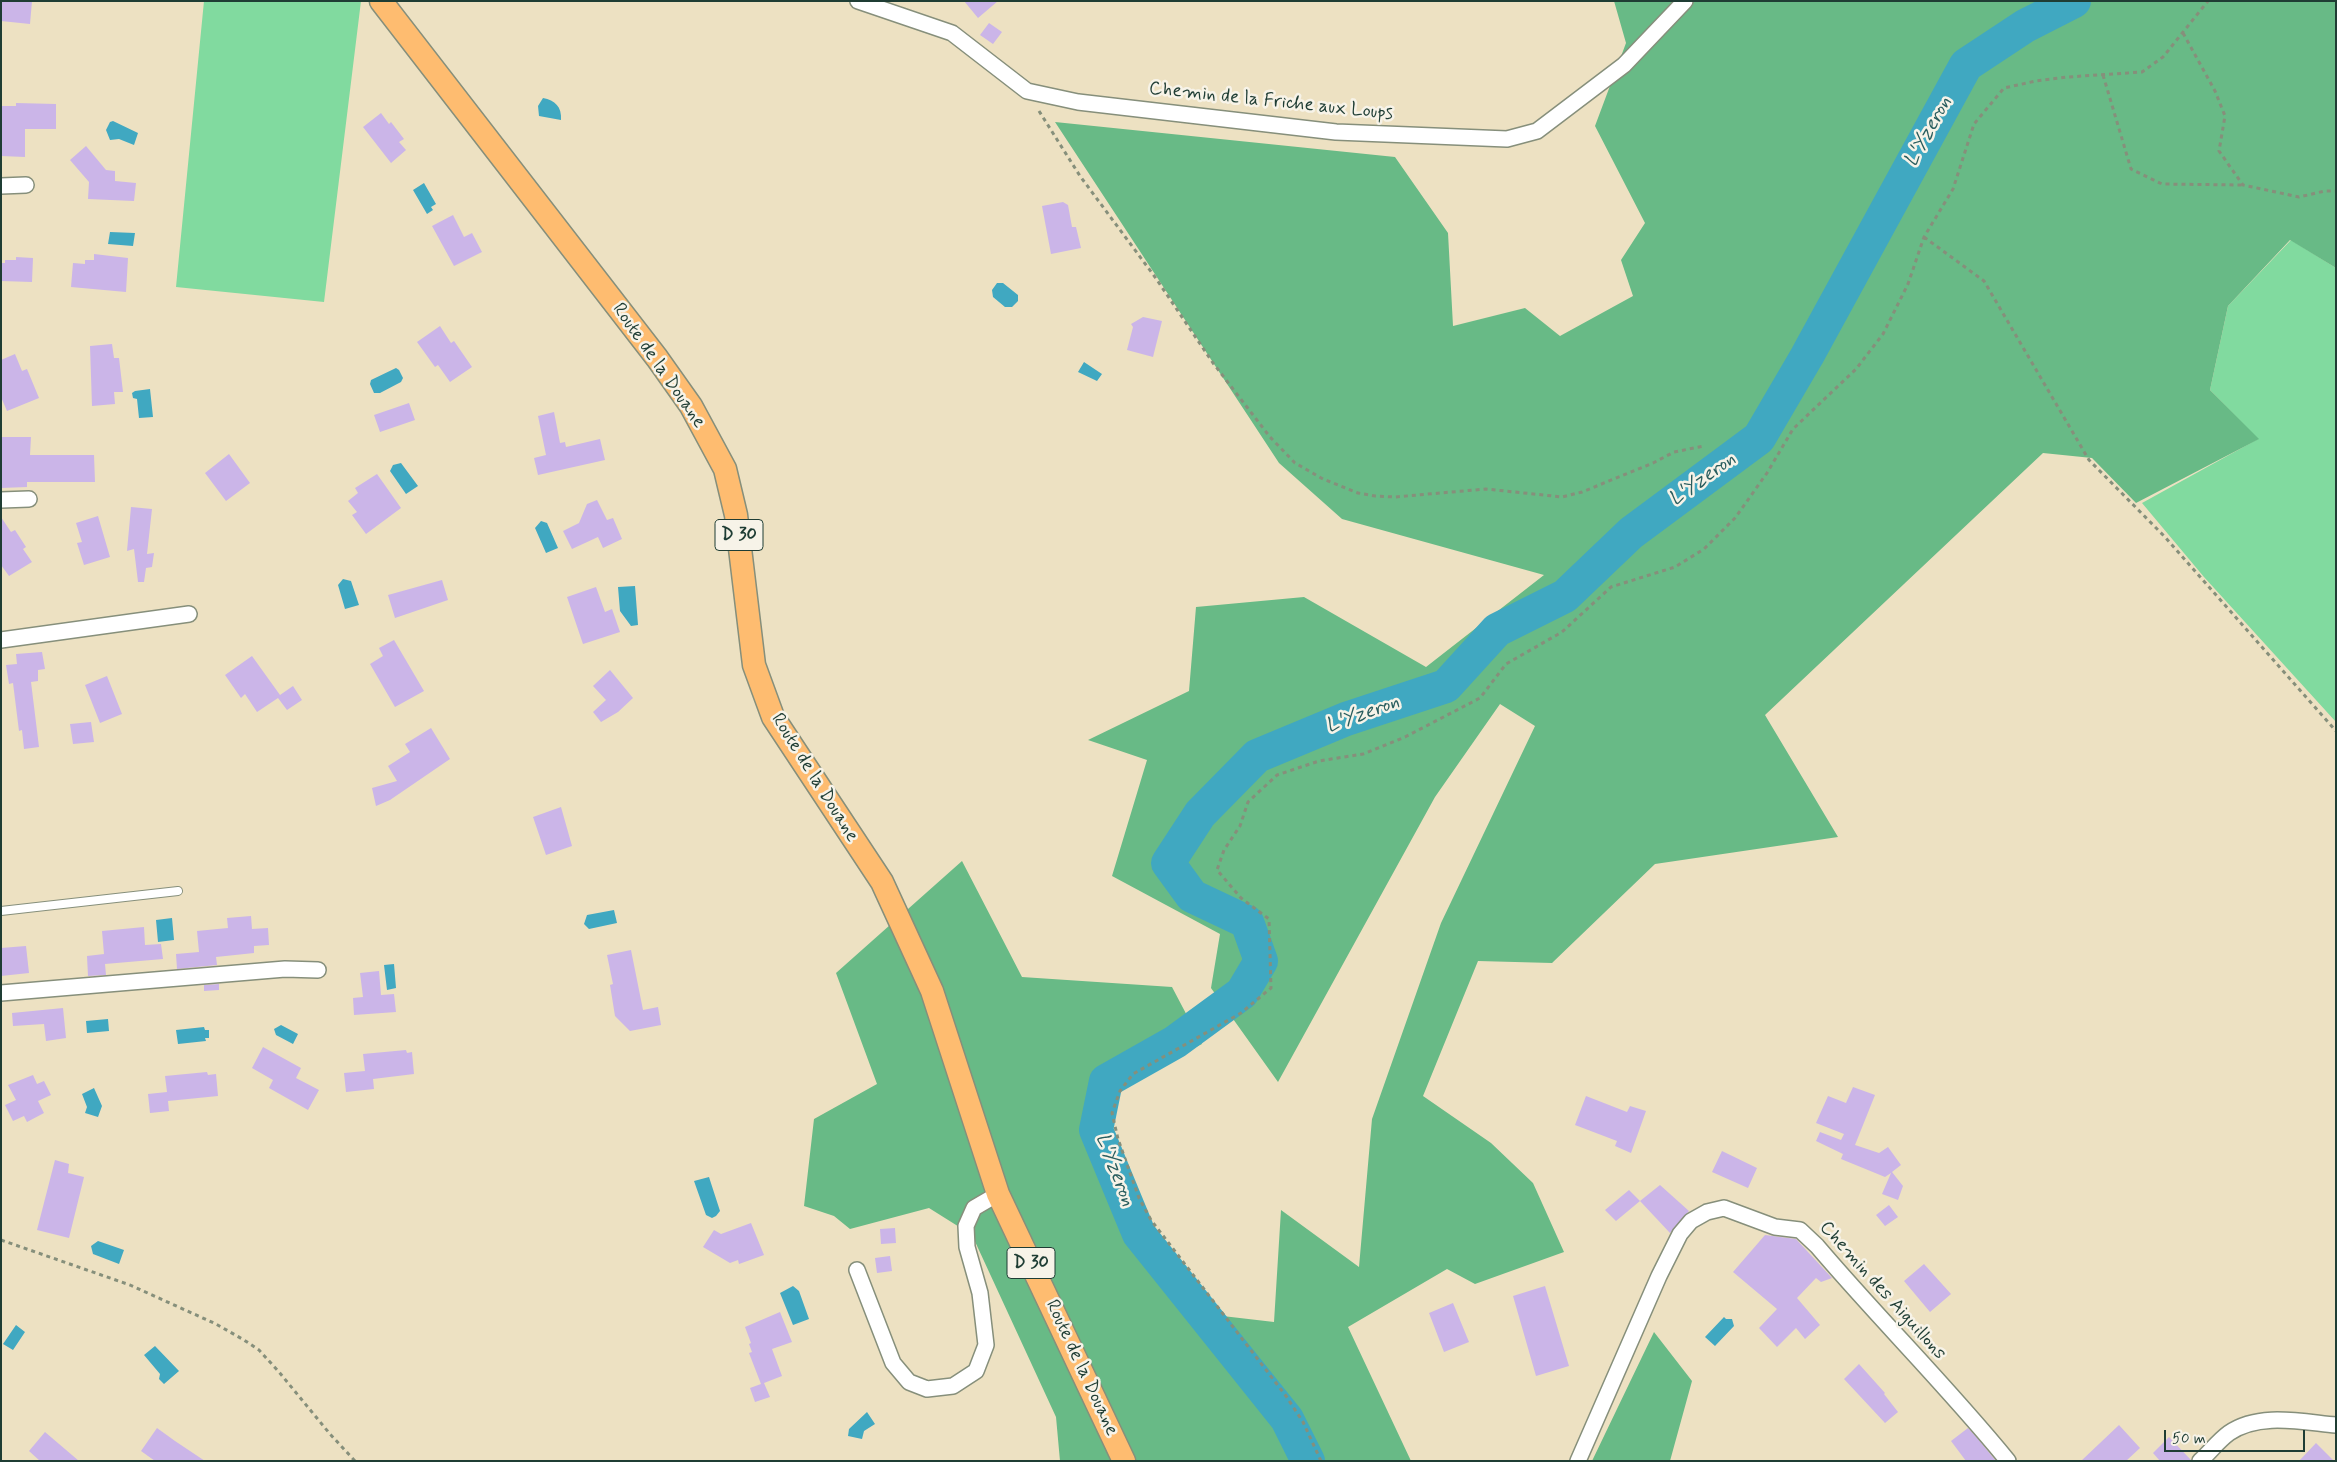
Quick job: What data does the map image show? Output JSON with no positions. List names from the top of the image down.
{
  "streets": {
    "main road": ["Route de la Douane", "D 30"],
    "street": ["Chemin de la Friche aux Loups", "Chemin des Aiguillons"]
  },
  "water": ["L'Yzeron"],
  "scale_bar": "50 m"
}
